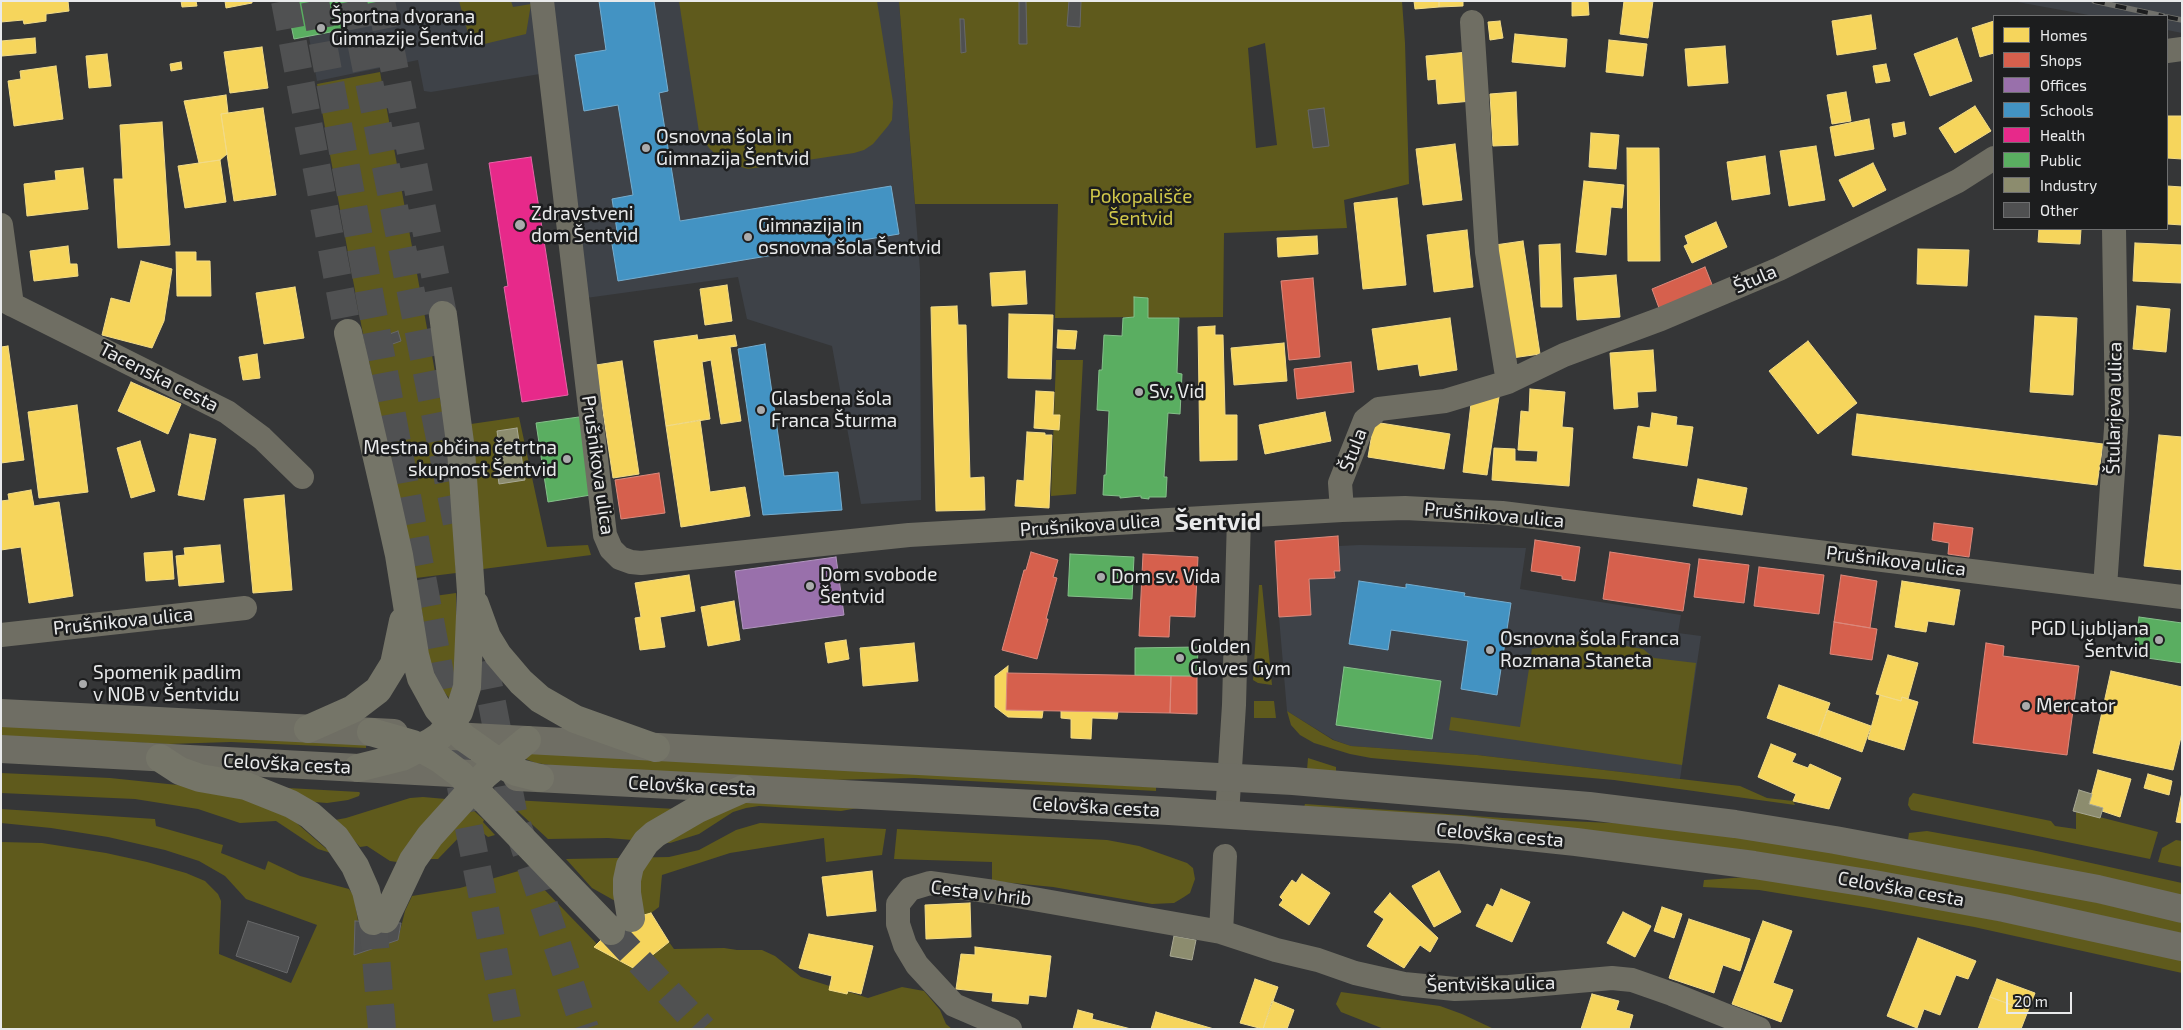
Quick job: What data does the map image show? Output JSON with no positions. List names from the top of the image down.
{
  "streets": {
    "main road": ["Celovška cesta"],
    "street": [
      "Štula",
      "Tacenska cesta",
      "Štularjeva ulica",
      "Prušnikova ulica",
      "Cesta v hrib",
      "Šentviška ulica"
    ]
  },
  "crossings": [
    ["Štula", "Prušnikova ulica"],
    ["Štularjeva ulica", "Prušnikova ulica"],
    ["Cesta v hrib", "Šentviška ulica"]
  ],
  "districts": ["Šentvid"],
  "parks": ["Pokopališče Šentvid"],
  "places": [
    "Športna dvorana Gimnazije Šentvid",
    "Osnovna šola in Gimnazija Šentvid",
    "Zdravstveni dom Šentvid",
    "Gimnazija in osnovna šola Šentvid",
    "Sv. Vid",
    "Glasbena šola Franca Šturma",
    "Mestna občina četrtna skupnost Šentvid",
    "Dom sv. Vida",
    "Dom svobode Šentvid",
    "PGD Ljubljana Šentvid",
    "Osnovna šola Franca Rozmana Staneta",
    "Golden Gloves Gym",
    "Spomenik padlim v NOB v Šentvidu",
    "Mercator"
  ],
  "legend": [
    "Homes",
    "Shops",
    "Offices",
    "Schools",
    "Health",
    "Public",
    "Industry",
    "Other"
  ],
  "scale_bar": "20 m"
}
